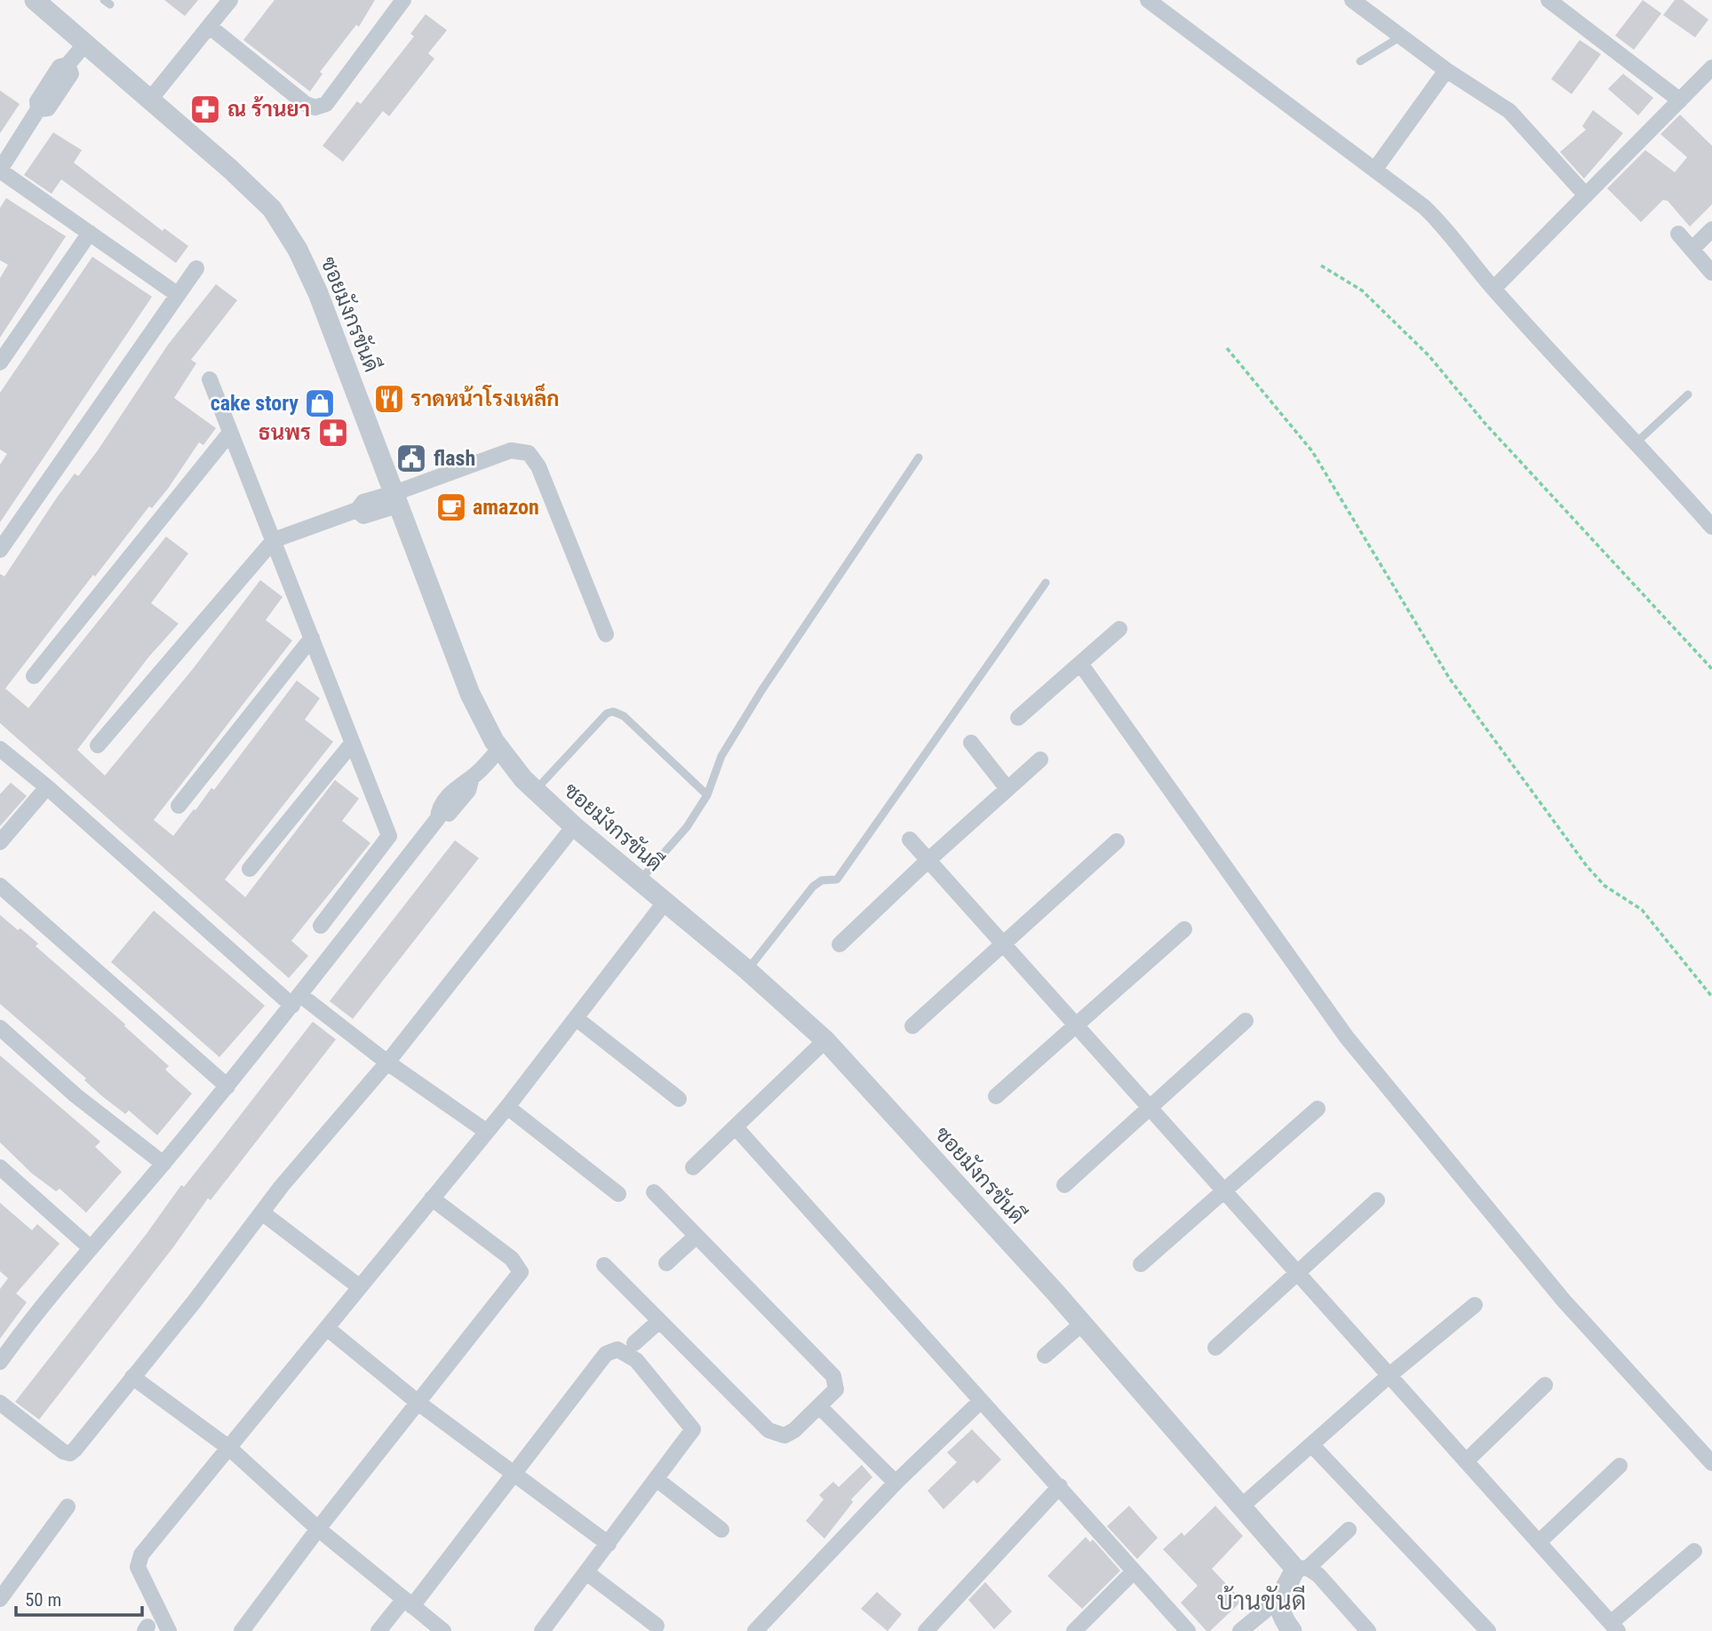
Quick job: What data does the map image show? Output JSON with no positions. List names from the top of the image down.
{
  "streets": {
    "street": ["ซอยมังกรขันดี"]
  },
  "districts": ["บ้านขันดี"],
  "places": {
    "pharmacy": ["ณ ร้านยา", "ธนพร"],
    "restaurant": ["ราดหน้าโรงเหล็ก"],
    "shop": ["cake story"],
    "public building": ["flash"],
    "cafe": ["amazon"]
  },
  "scale_bar": "50 m"
}
